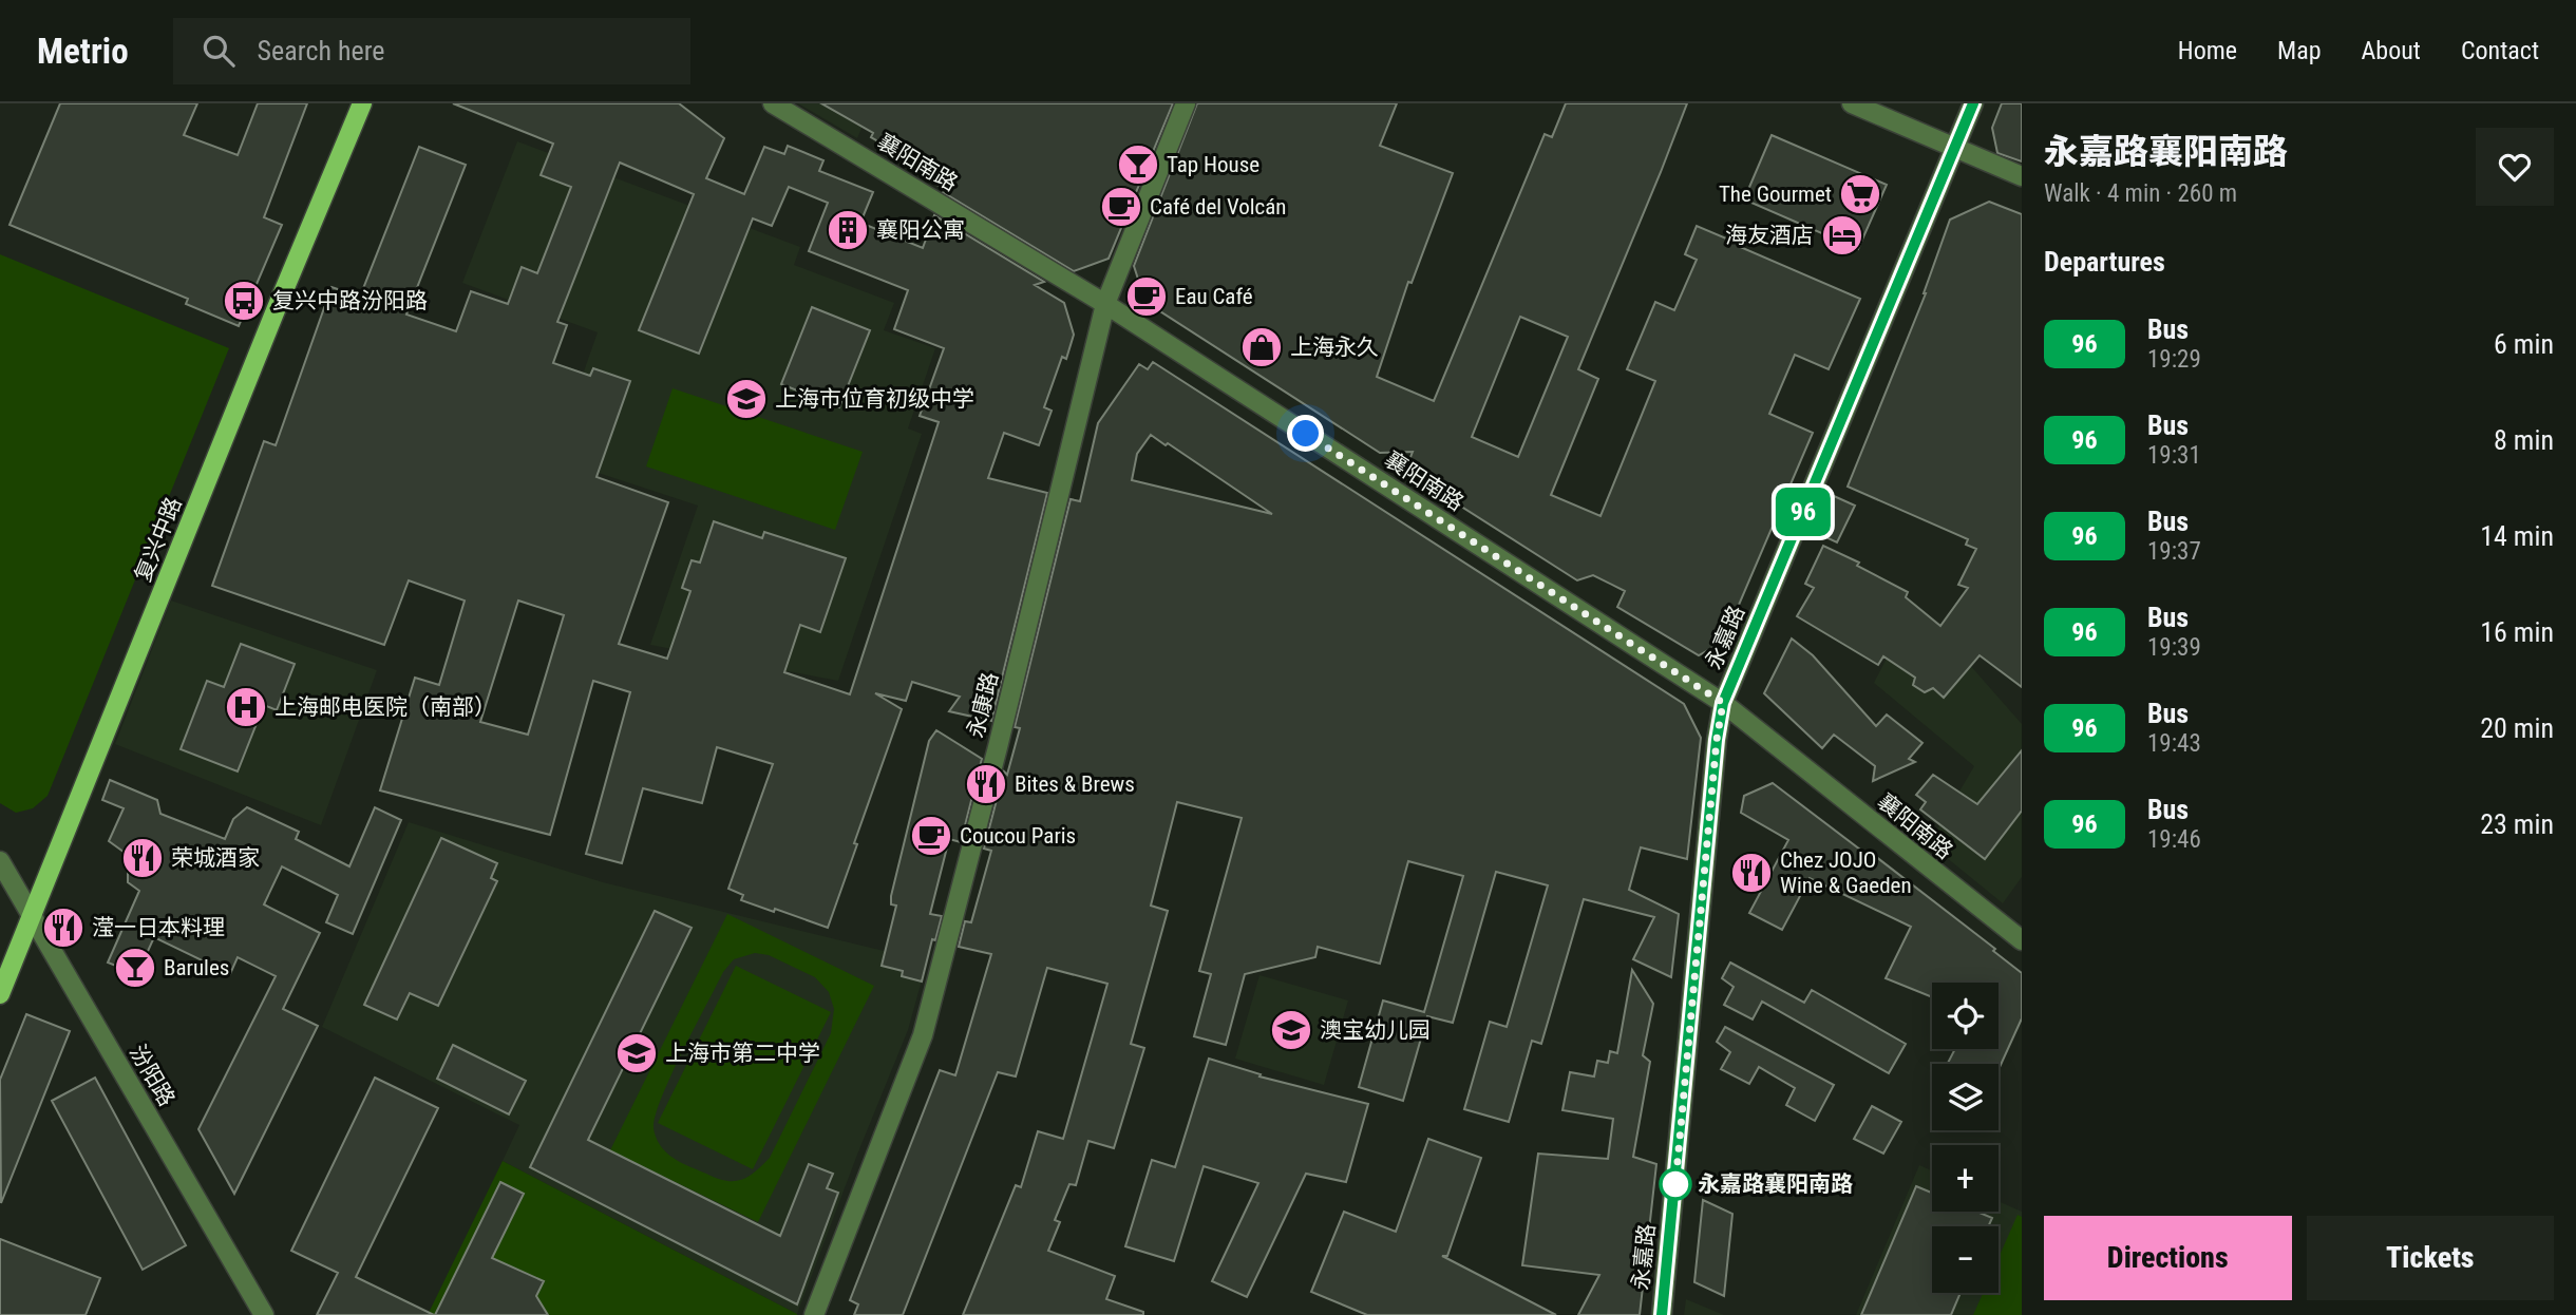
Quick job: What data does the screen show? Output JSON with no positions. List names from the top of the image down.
{
  "streets": {
    "main road": ["复兴中路"],
    "street": [
      "襄阳南路",
      "永嘉路",
      "永康路",
      "汾阳路"
    ]
  },
  "crossings": [
    ["襄阳南路", "永嘉路"],
    ["襄阳南路", "永康路"],
    ["复兴中路", "汾阳路"]
  ],
  "places": {
    "bar": ["Tap House", "Barules"],
    "supermarket": ["The Gourmet"],
    "cafe": ["Café del Volcán", "Eau Café", "Coucou Paris"],
    "building": ["襄阳公寓"],
    "hotel": ["海友酒店"],
    "bus stop": ["复兴中路汾阳路"],
    "shop": ["上海永久"],
    "school or university": ["上海市位育初级中学", "澳宝幼儿园", "上海市第二中学"],
    "hospital": ["上海邮电医院（南部）"],
    "restaurant": [
      "Bites & Brews",
      "荣城酒家",
      "Chez JOJO Wine & Gaeden",
      "滢一日本料理"
    ],
    "other": ["永嘉路襄阳南路"]
  },
  "lines": ["bus line 96"],
  "page": {
    "header": "Metrio",
    "search": "Search here",
    "nav": [
      "Home",
      "Map",
      "About",
      "Contact"
    ],
    "on_map": "96",
    "heading": [
      ["永嘉路襄阳南路", "Walk · 4 min · 260 m"],
      "Departures"
    ],
    "list": [
      {
        "mark": "96",
        "name": "Bus",
        "note": "19:29",
        "value": "6 min"
      },
      {
        "mark": "96",
        "name": "Bus",
        "note": "19:31",
        "value": "8 min"
      },
      {
        "mark": "96",
        "name": "Bus",
        "note": "19:37",
        "value": "14 min"
      },
      {
        "mark": "96",
        "name": "Bus",
        "note": "19:39",
        "value": "16 min"
      },
      {
        "mark": "96",
        "name": "Bus",
        "note": "19:43",
        "value": "20 min"
      },
      {
        "mark": "96",
        "name": "Bus",
        "note": "19:46",
        "value": "23 min"
      }
    ],
    "map_buttons": ["+", "−"],
    "buttons": ["Directions", "Tickets"]
  }
}
